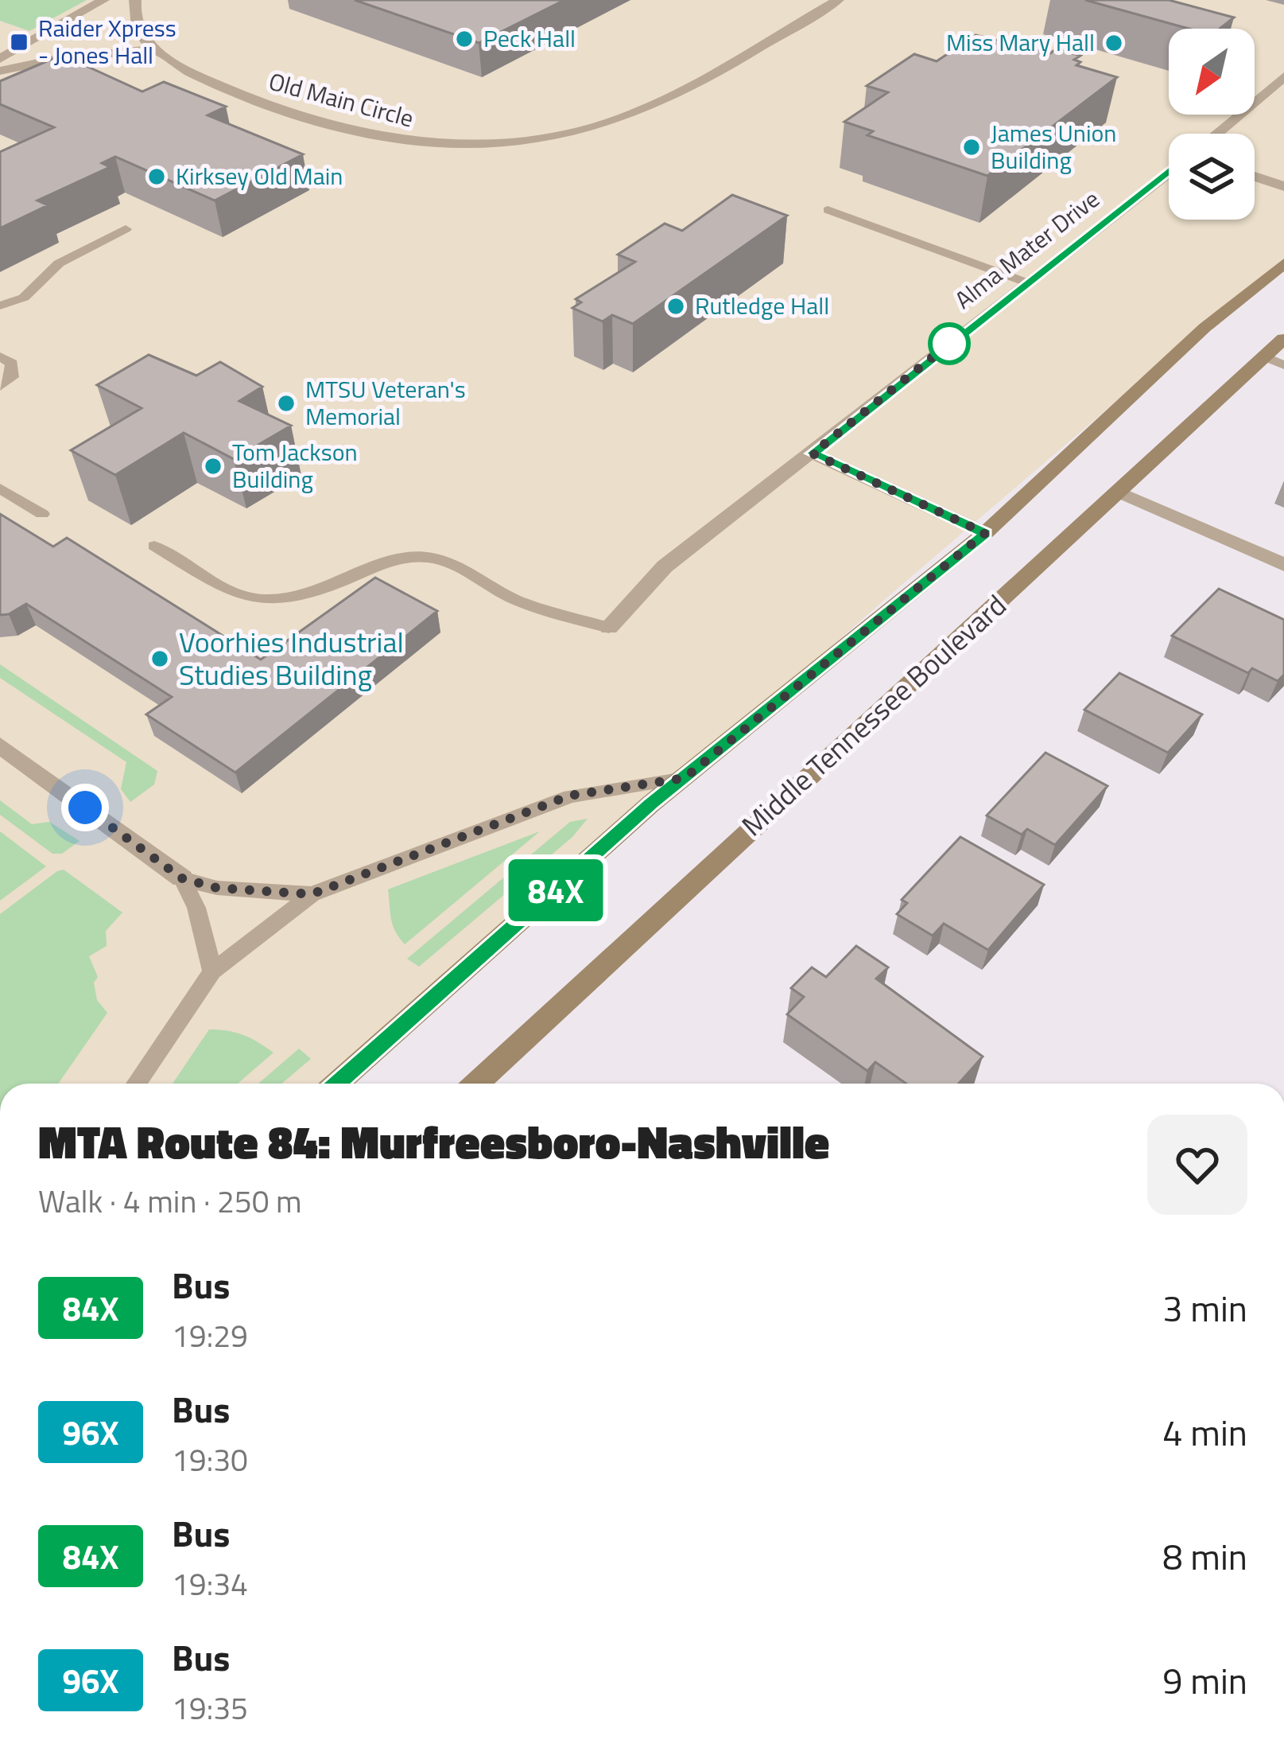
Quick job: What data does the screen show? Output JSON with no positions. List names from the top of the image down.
{
  "streets": {
    "main road": ["Middle Tennessee Boulevard"],
    "street": ["Old Main Circle", "Alma Mater Drive"]
  },
  "places": {
    "other": [
      "Peck Hall",
      "Miss Mary Hall",
      "James Union Building",
      "Kirksey Old Main",
      "Rutledge Hall",
      "MTSU Veteran's Memorial",
      "Tom Jackson Building",
      "Voorhies Industrial Studies Building"
    ],
    "transit": ["Raider Xpress - Jones Hall"]
  },
  "lines": ["bus line 84X"],
  "north": "bottom left",
  "page": {
    "on_map": "84X",
    "heading": ["MTA Route 84: Murfreesboro-Nashville", "Walk · 4 min · 250 m"],
    "list": [
      {
        "mark": "84X",
        "name": "Bus",
        "note": "19:29",
        "value": "3 min"
      },
      {
        "mark": "96X",
        "name": "Bus",
        "note": "19:30",
        "value": "4 min"
      },
      {
        "mark": "84X",
        "name": "Bus",
        "note": "19:34",
        "value": "8 min"
      },
      {
        "mark": "96X",
        "name": "Bus",
        "note": "19:35",
        "value": "9 min"
      }
    ]
  }
}
